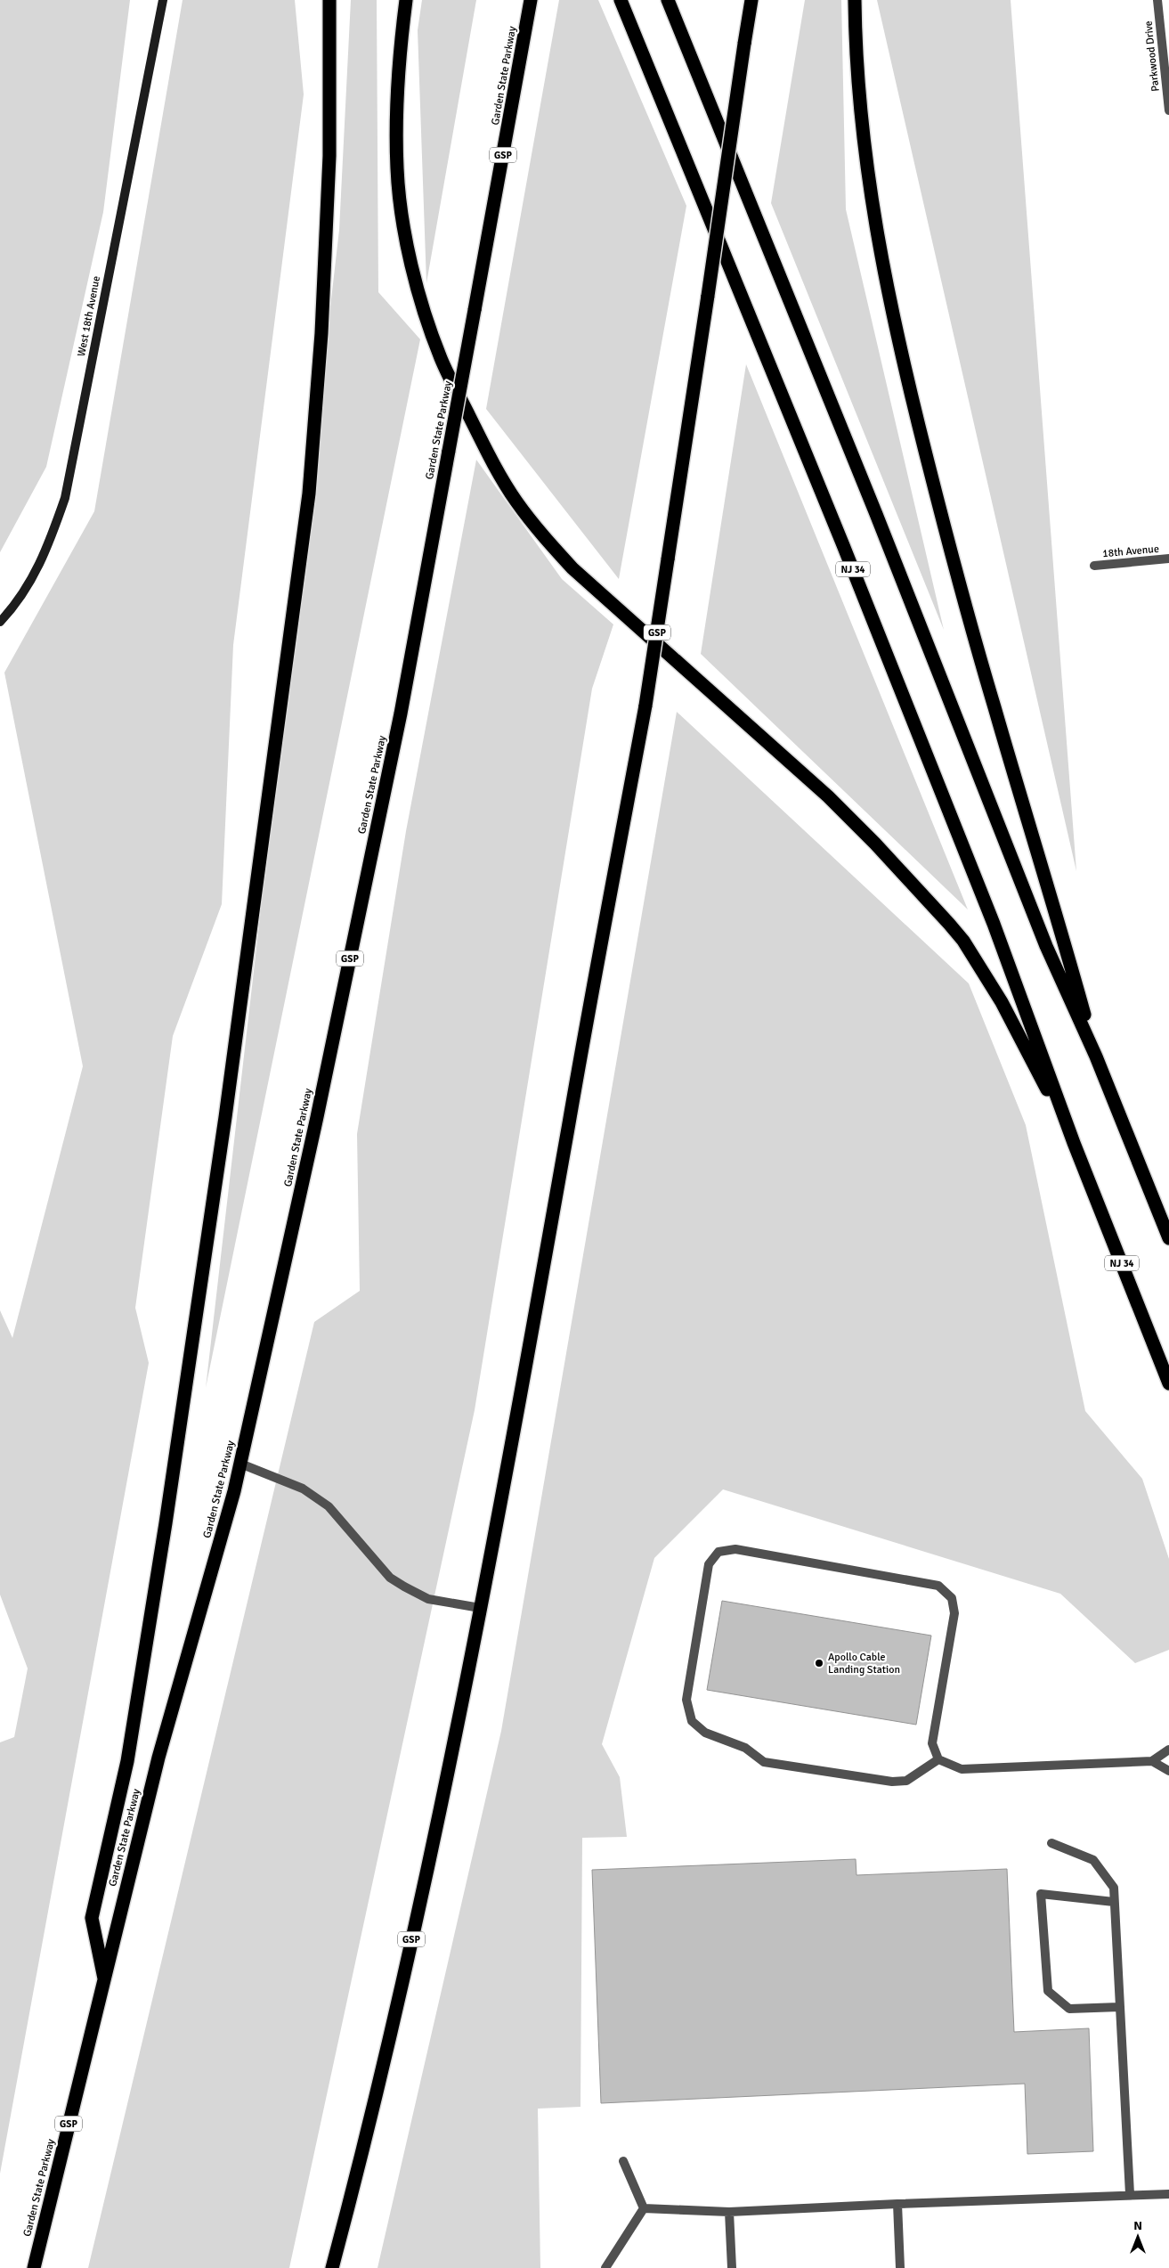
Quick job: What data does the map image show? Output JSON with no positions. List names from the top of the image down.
{
  "streets": {
    "highway": ["Garden State Parkway", "GSP", "NJ 34"],
    "street": ["Parkwood Drive", "West 18th Avenue", "18th Avenue"]
  },
  "places": ["Apollo Cable Landing Station"],
  "north": "top"
}
